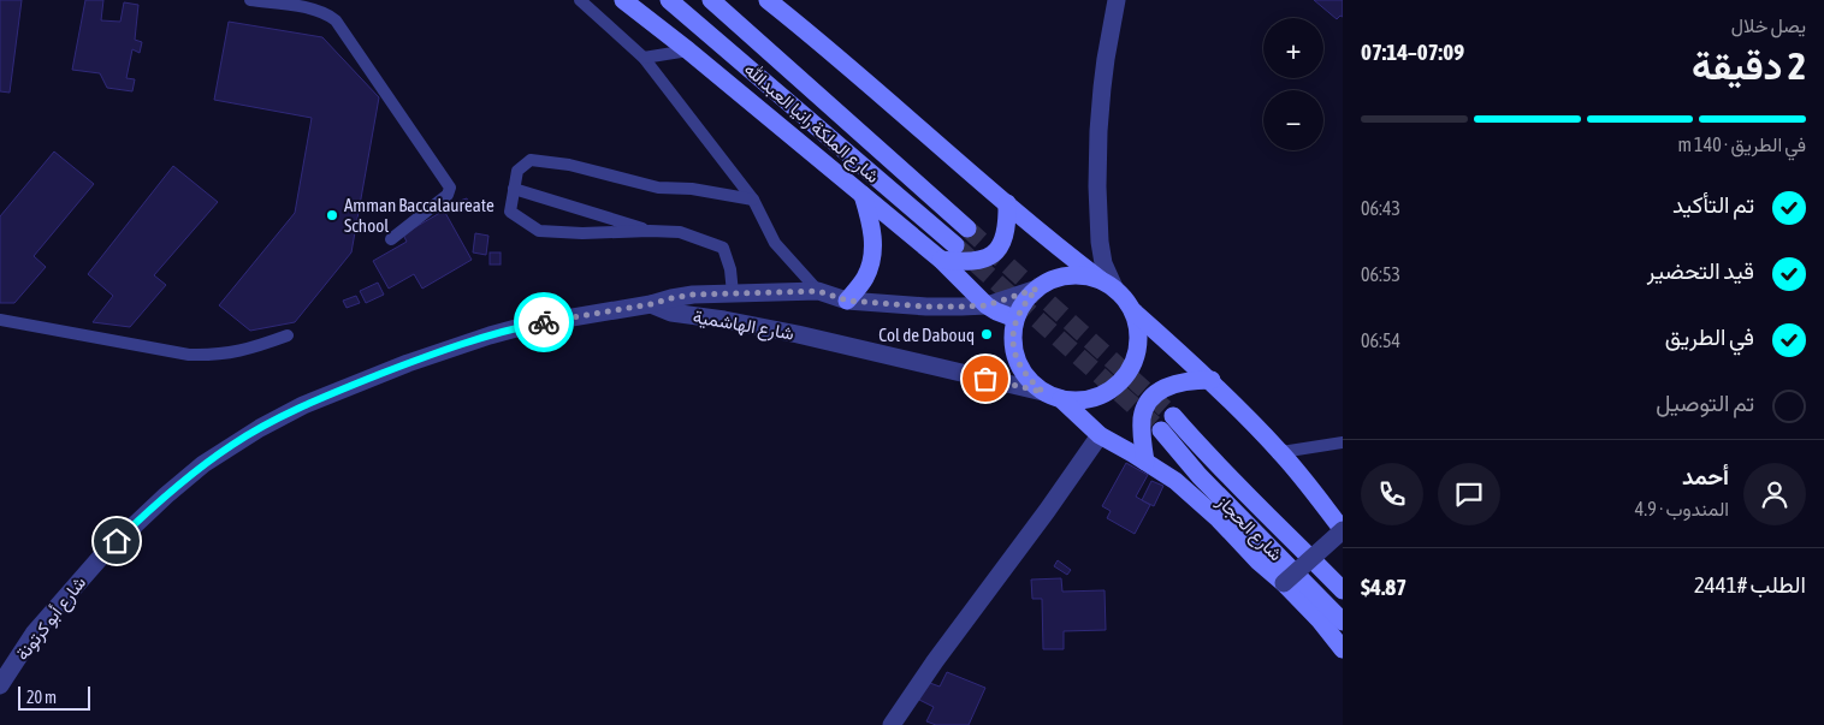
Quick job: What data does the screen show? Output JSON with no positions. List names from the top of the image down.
{
  "streets": {
    "main road": ["شارع الملكة رانيا العبدالله", "شارع الحجاز"],
    "street": ["شارع الهاشمية", "شارع أبو كرتونة"]
  },
  "crossings": [
    ["شارع الهاشمية", "شارع أبو كرتونة"]
  ],
  "places": ["Amman Baccalaureate School", "Col de Dabouq"],
  "scale_bar": "20 m",
  "page": {
    "heading": ["2 دقيقة", "يصل خلال", "07:09–07:14"],
    "panel": [
      "أحمد",
      "المندوب · 4.9",
      "الطلب #2441",
      "$4.87"
    ],
    "map_buttons": ["+", "−"],
    "bar": "في الطريق · 140 m",
    "list": [
      ["تم التأكيد", "06:43"],
      ["قيد التحضير", "06:53"],
      ["في الطريق", "06:54"],
      "تم التوصيل"
    ],
    "scale": "20 m"
  }
}
